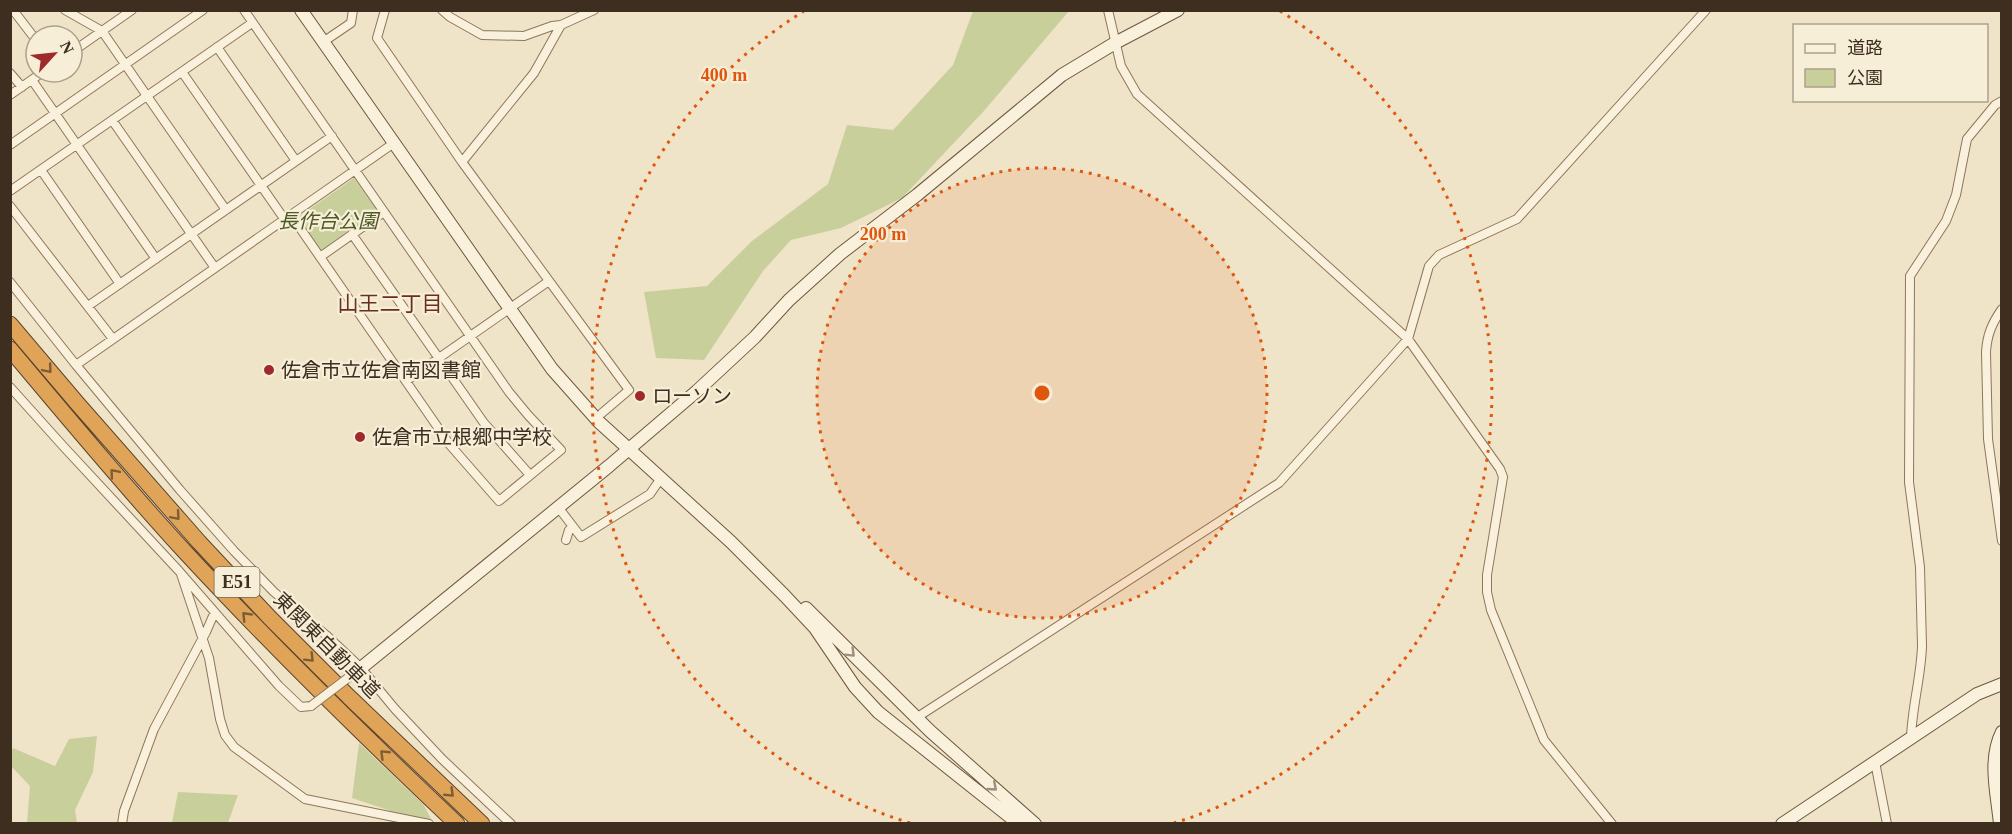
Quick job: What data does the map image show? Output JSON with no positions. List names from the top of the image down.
{
  "streets": {
    "highway": ["E51", "東関東自動車道"]
  },
  "districts": ["山王二丁目"],
  "parks": ["長作台公園"],
  "places": ["佐倉市立佐倉南図書館", "ローソン", "佐倉市立根郷中学校"],
  "legend": ["道路", "公園"],
  "north": "top right",
  "rings": ["400 m", "200 m"]
}
